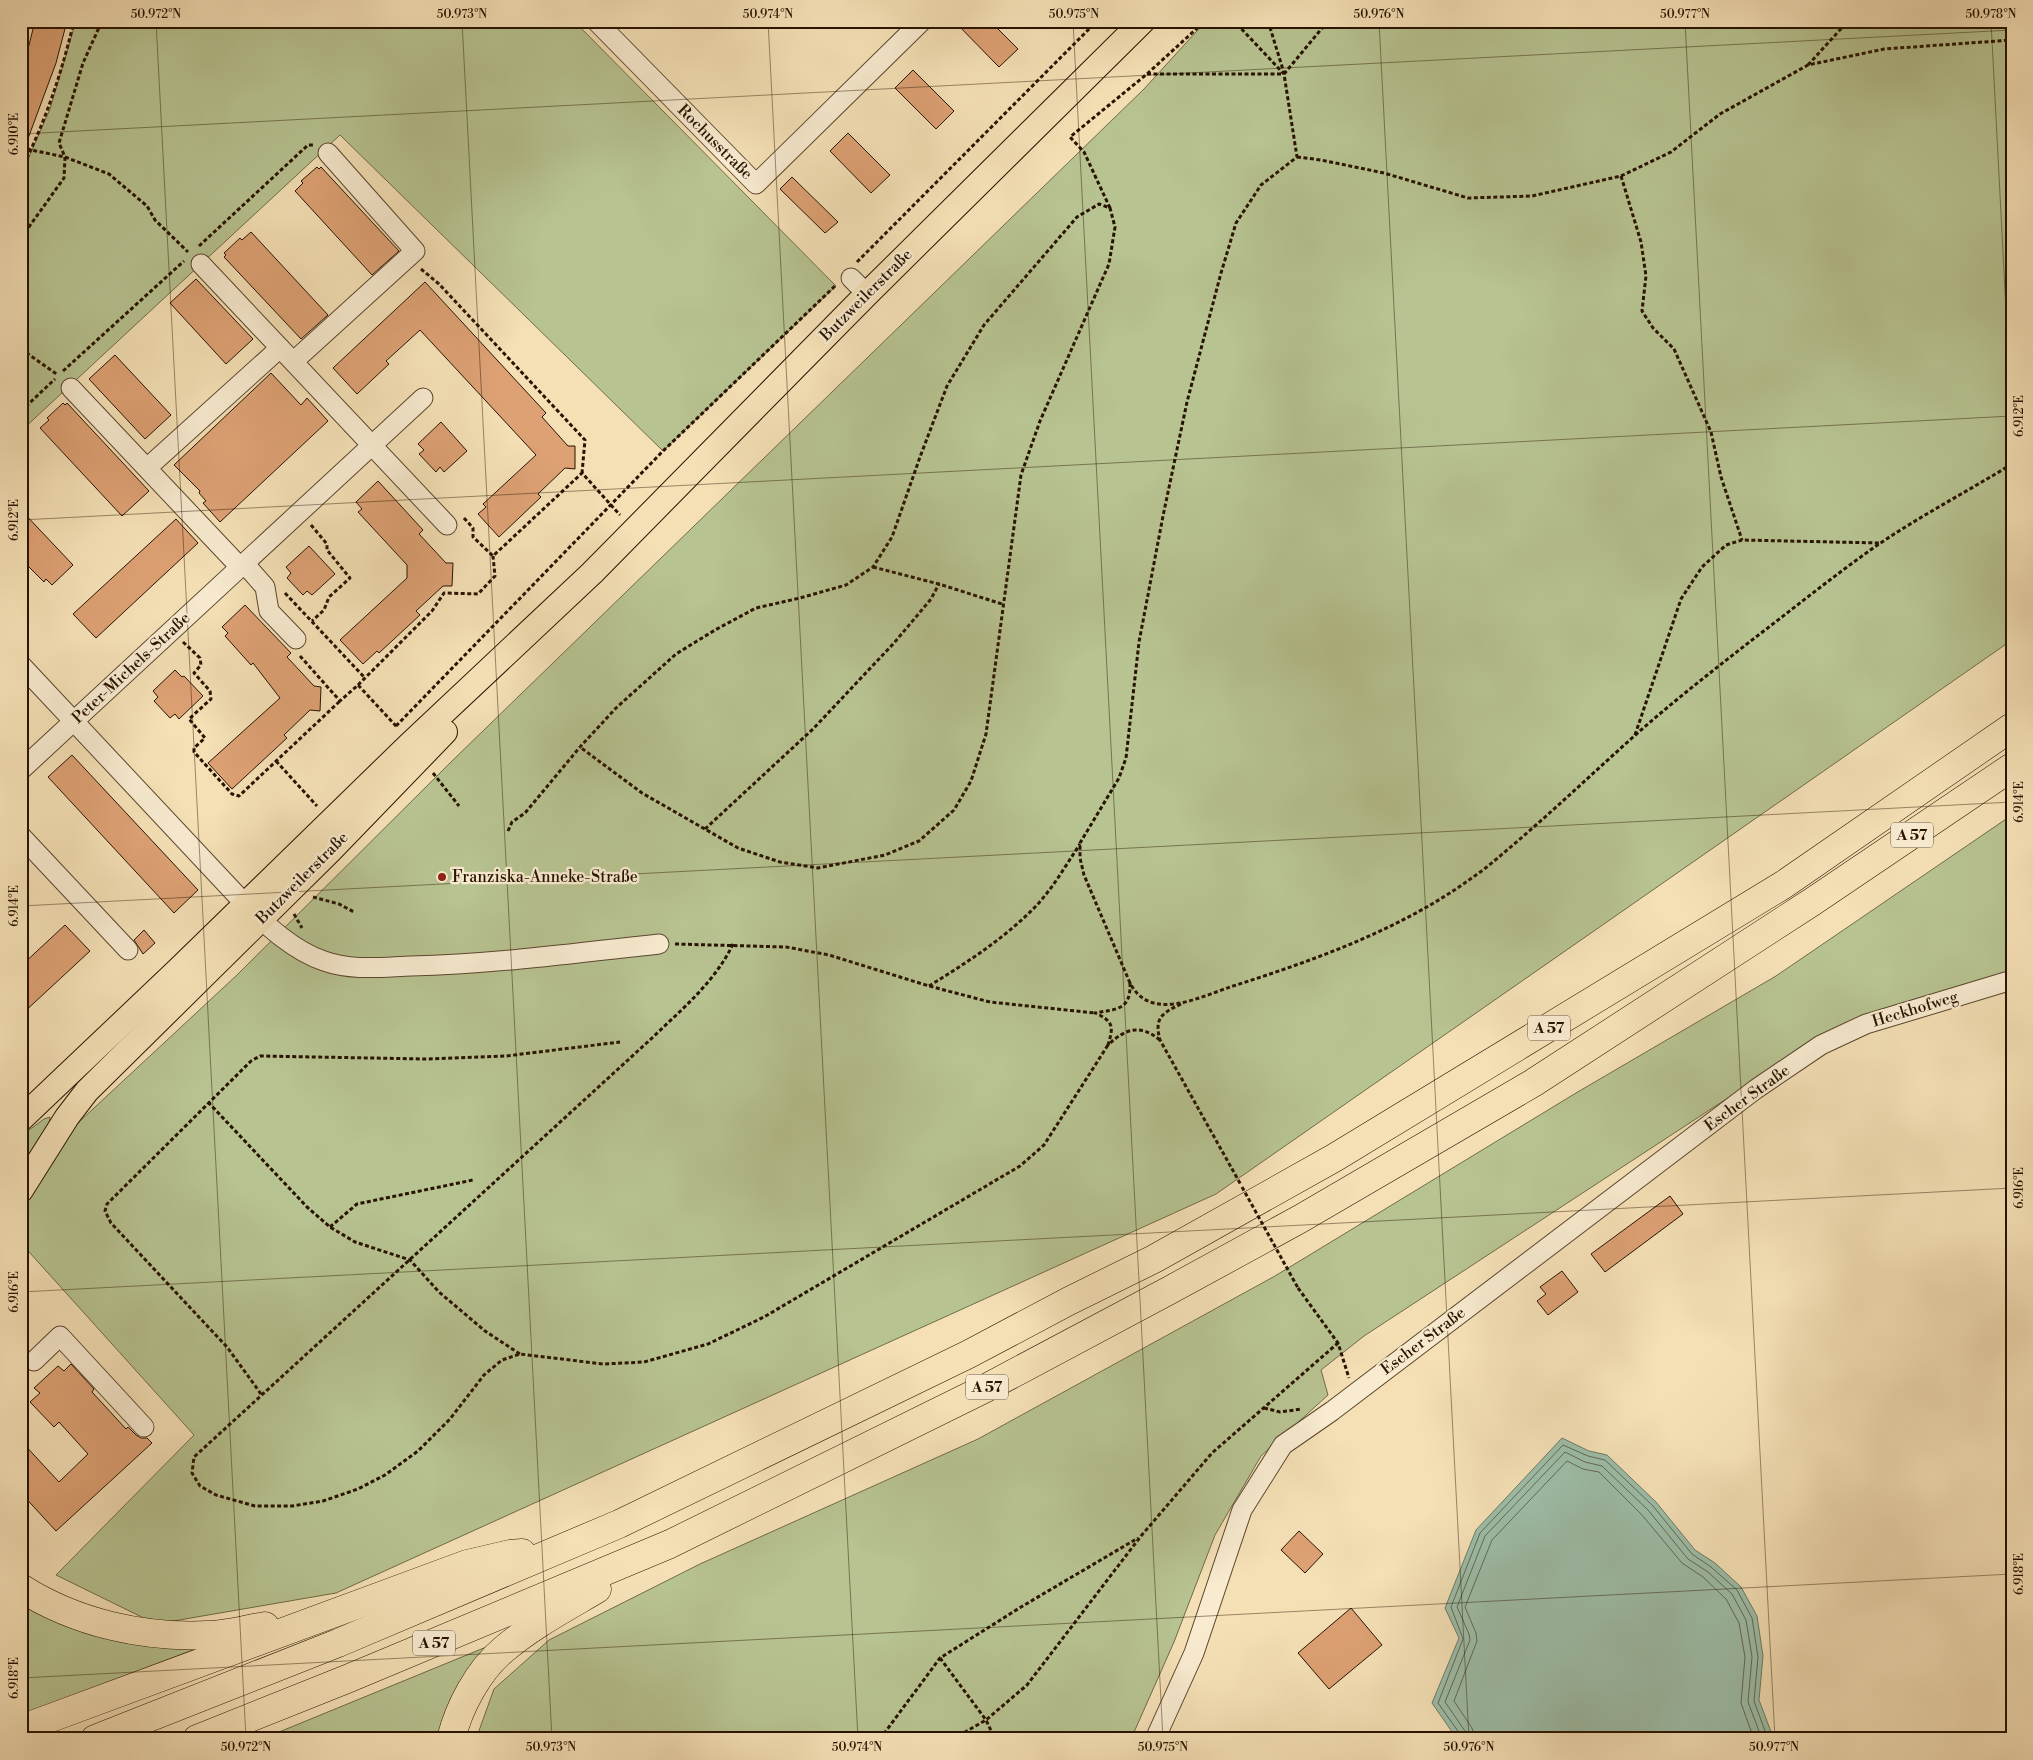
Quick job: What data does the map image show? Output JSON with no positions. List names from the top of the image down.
{
  "streets": {
    "highway": ["A 57"],
    "main road": ["Butzweilerstraße"],
    "street": [
      "Rochusstraße",
      "Peter-Michels-Straße",
      "Heckhofweg",
      "Escher Straße"
    ]
  },
  "crossings": [
    ["Heckhofweg", "Escher Straße"]
  ],
  "places": ["Franziska-Anneke-Straße"],
  "coordinates": [
    "50.972°N",
    "50.973°N",
    "50.974°N",
    "50.975°N",
    "50.976°N",
    "50.977°N",
    "50.978°N",
    "6.910°E",
    "6.912°E",
    "6.914°E",
    "6.916°E",
    "6.918°E"
  ]
}
